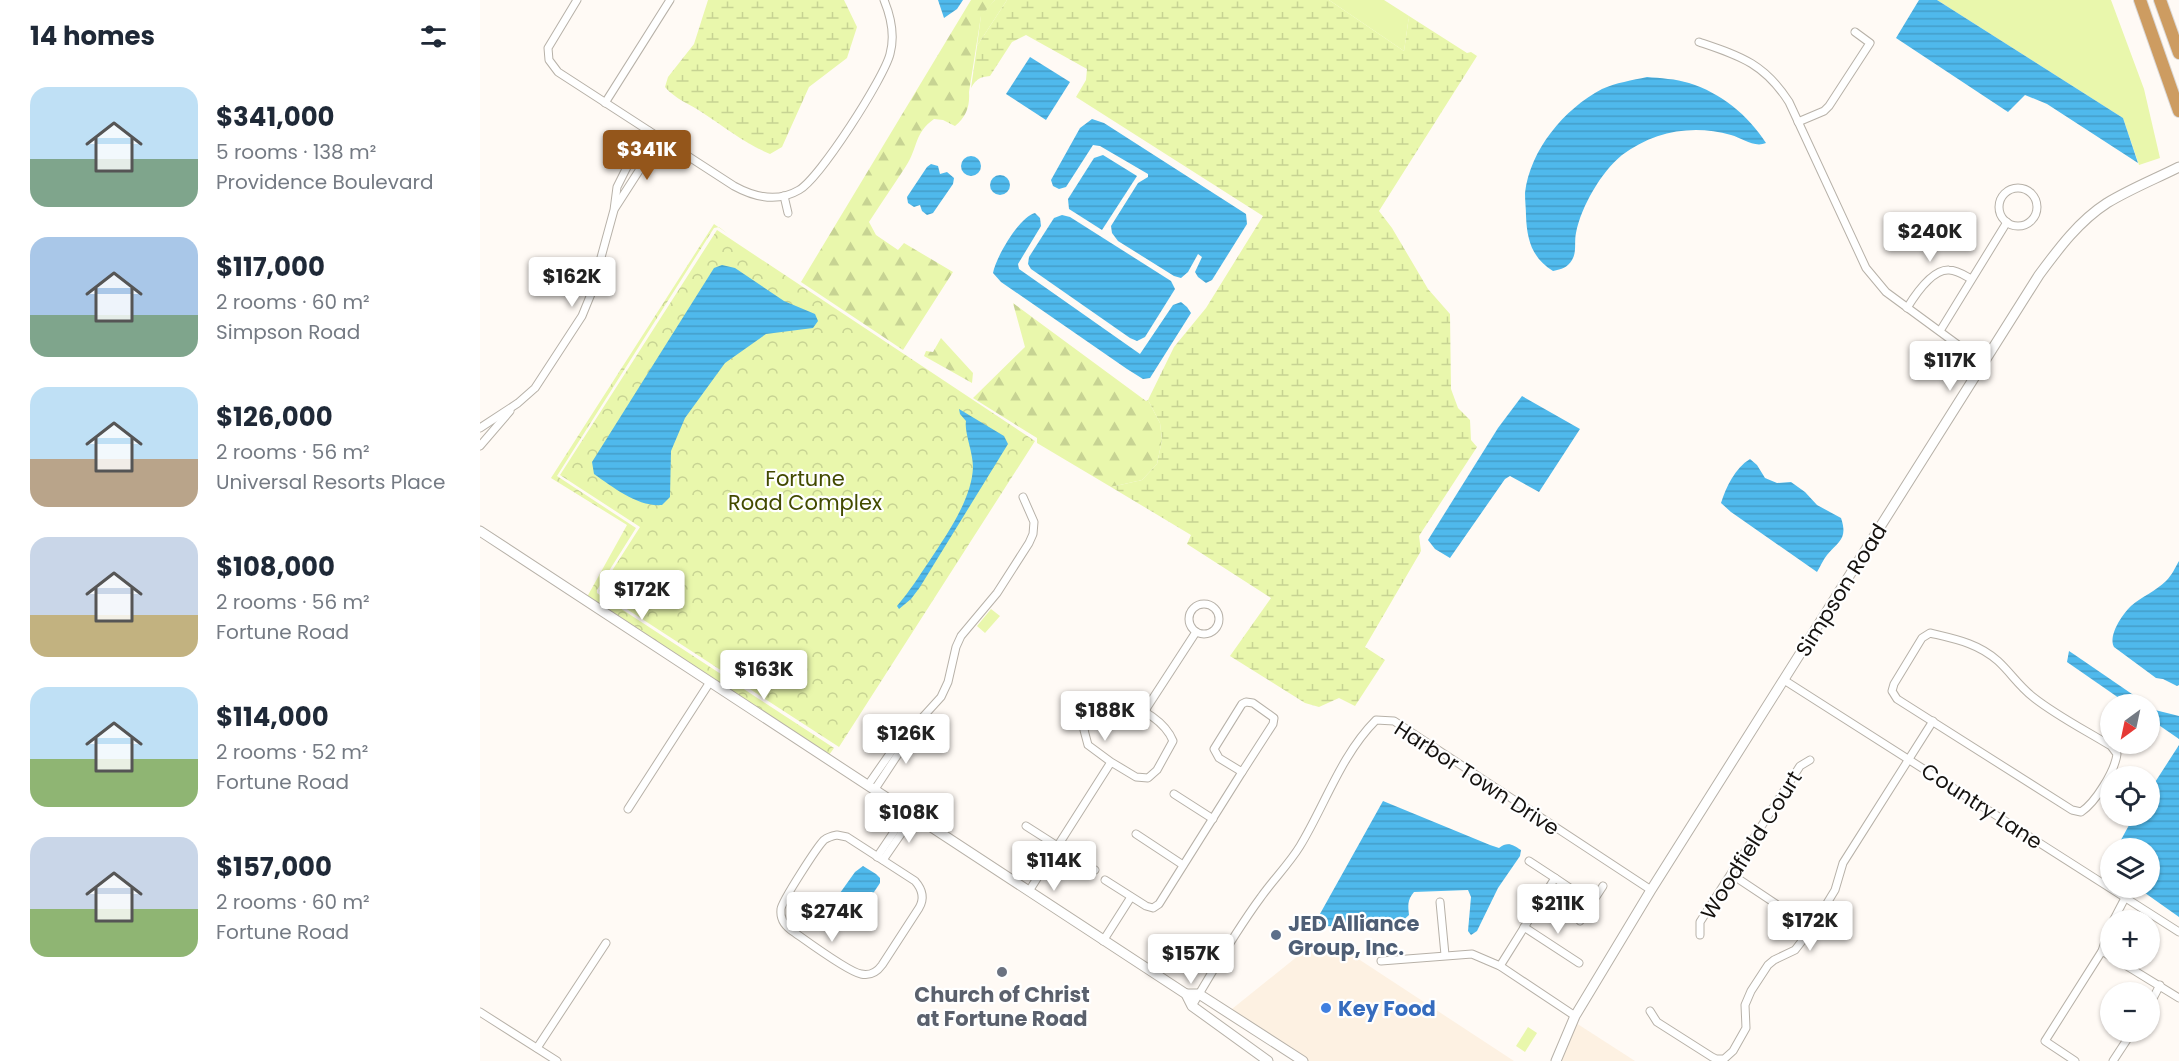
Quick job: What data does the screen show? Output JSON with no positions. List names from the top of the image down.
{
  "streets": {
    "main road": ["Simpson Road"],
    "street": ["Harbor Town Drive", "Country Lane", "Woodfield Court"]
  },
  "crossings": [
    ["Simpson Road", "Harbor Town Drive"],
    ["Simpson Road", "Country Lane"]
  ],
  "parks": ["Fortune Road Complex"],
  "places": ["JED Alliance Group, Inc.", "Church of Christ at Fortune Road", "Key Food"],
  "north": "bottom left",
  "page": {
    "heading": "14 homes",
    "list": [
      {
        "name": "$341,000",
        "note": "5 rooms · 138 m² · Providence Boulevard"
      },
      {
        "name": "$117,000",
        "note": "2 rooms · 60 m² · Simpson Road"
      },
      {
        "name": "$126,000",
        "note": "2 rooms · 56 m² · Universal Resorts Place"
      },
      {
        "name": "$108,000",
        "note": "2 rooms · 56 m² · Fortune Road"
      },
      {
        "name": "$114,000",
        "note": "2 rooms · 52 m² · Fortune Road"
      },
      {
        "name": "$157,000",
        "note": "2 rooms · 60 m² · Fortune Road"
      }
    ],
    "price": [
      "$341K",
      "$240K",
      "$162K",
      "$117K",
      "$172K",
      "$163K",
      "$188K",
      "$126K",
      "$108K",
      "$114K",
      "$211K",
      "$274K",
      "$172K",
      "$157K"
    ],
    "map_buttons": ["+", "−"]
  }
}
